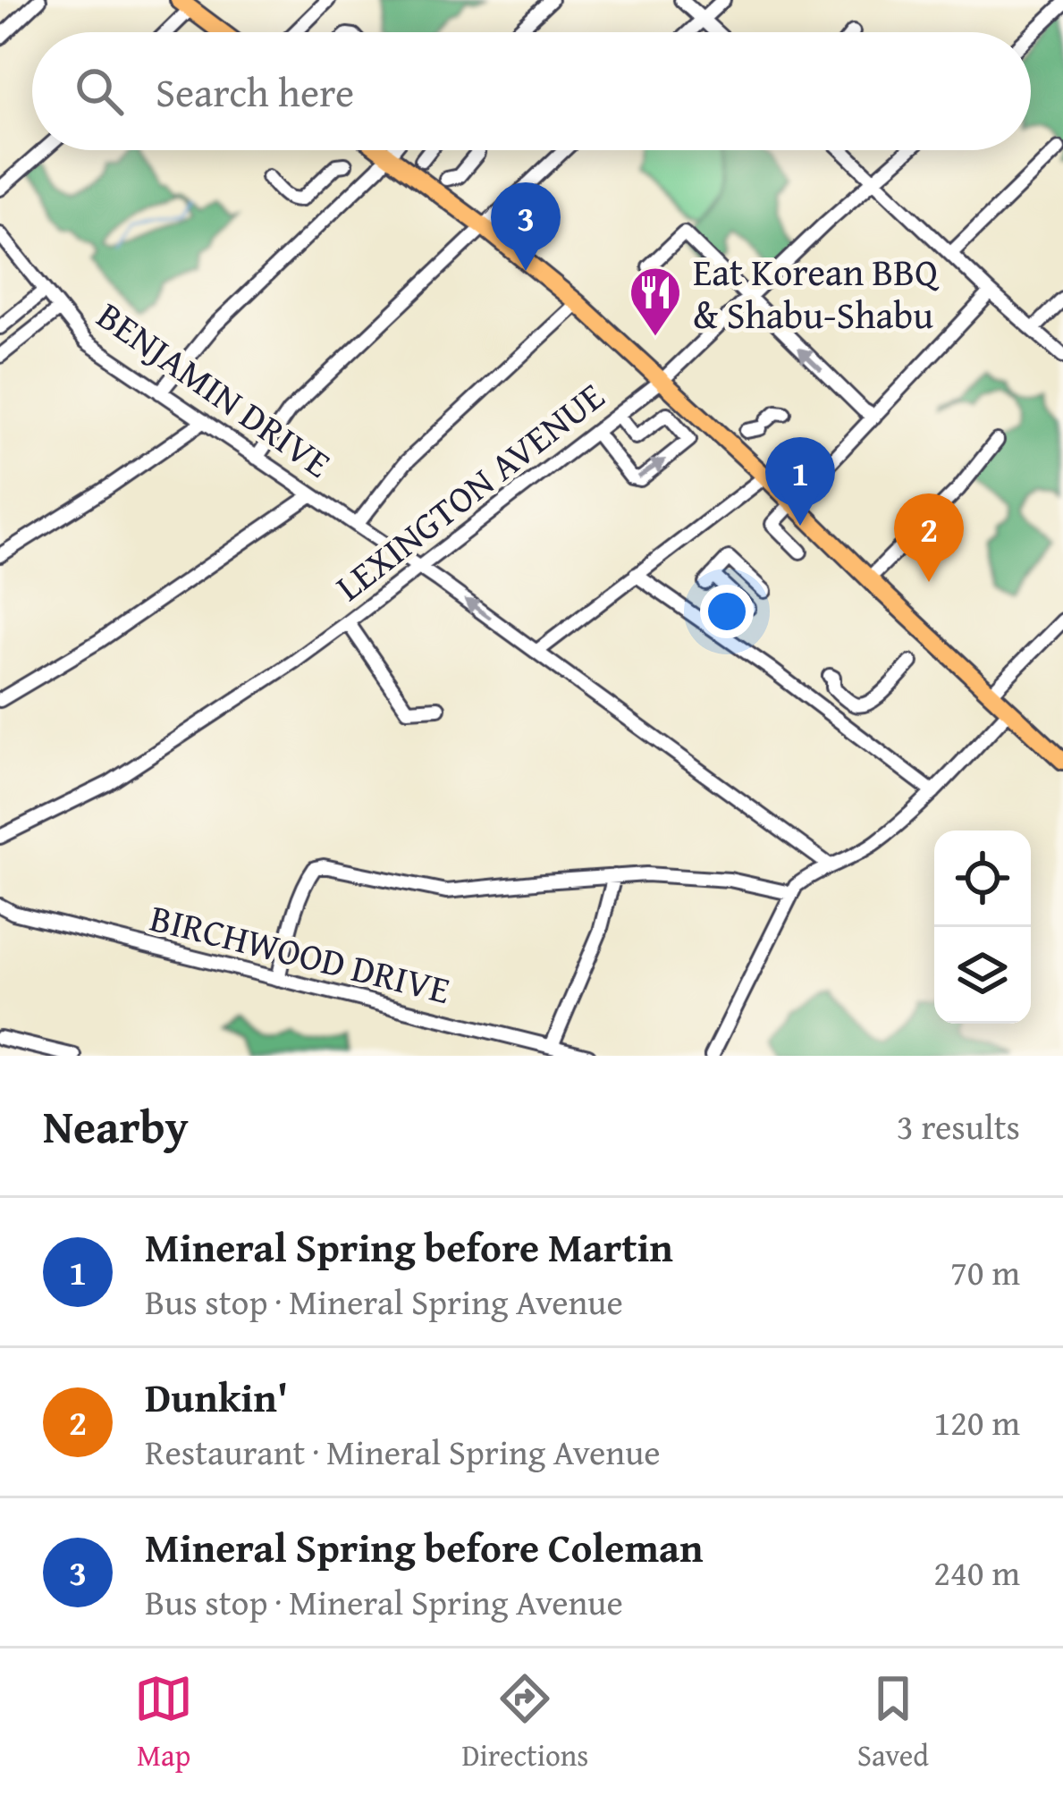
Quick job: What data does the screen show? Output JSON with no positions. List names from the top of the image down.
{
  "streets": {
    "street": ["BENJAMIN DRIVE", "LEXINGTON AVENUE", "BIRCHWOOD DRIVE"]
  },
  "crossings": [
    ["BENJAMIN DRIVE", "LEXINGTON AVENUE"]
  ],
  "places": {
    "restaurant": ["Eat Korean BBQ & Shabu-Shabu"]
  },
  "page": {
    "search": "Search here",
    "pins": ["3", "1", "2"],
    "heading": ["Nearby", "3 results"],
    "list": [
      {
        "mark": "1",
        "name": "Mineral Spring before Martin",
        "note": "Bus stop · Mineral Spring Avenue",
        "value": "70 m"
      },
      {
        "mark": "2",
        "name": "Dunkin'",
        "note": "Restaurant · Mineral Spring Avenue",
        "value": "120 m"
      },
      {
        "mark": "3",
        "name": "Mineral Spring before Coleman",
        "note": "Bus stop · Mineral Spring Avenue",
        "value": "240 m"
      }
    ],
    "nav": ["Map", "Directions", "Saved"]
  }
}
